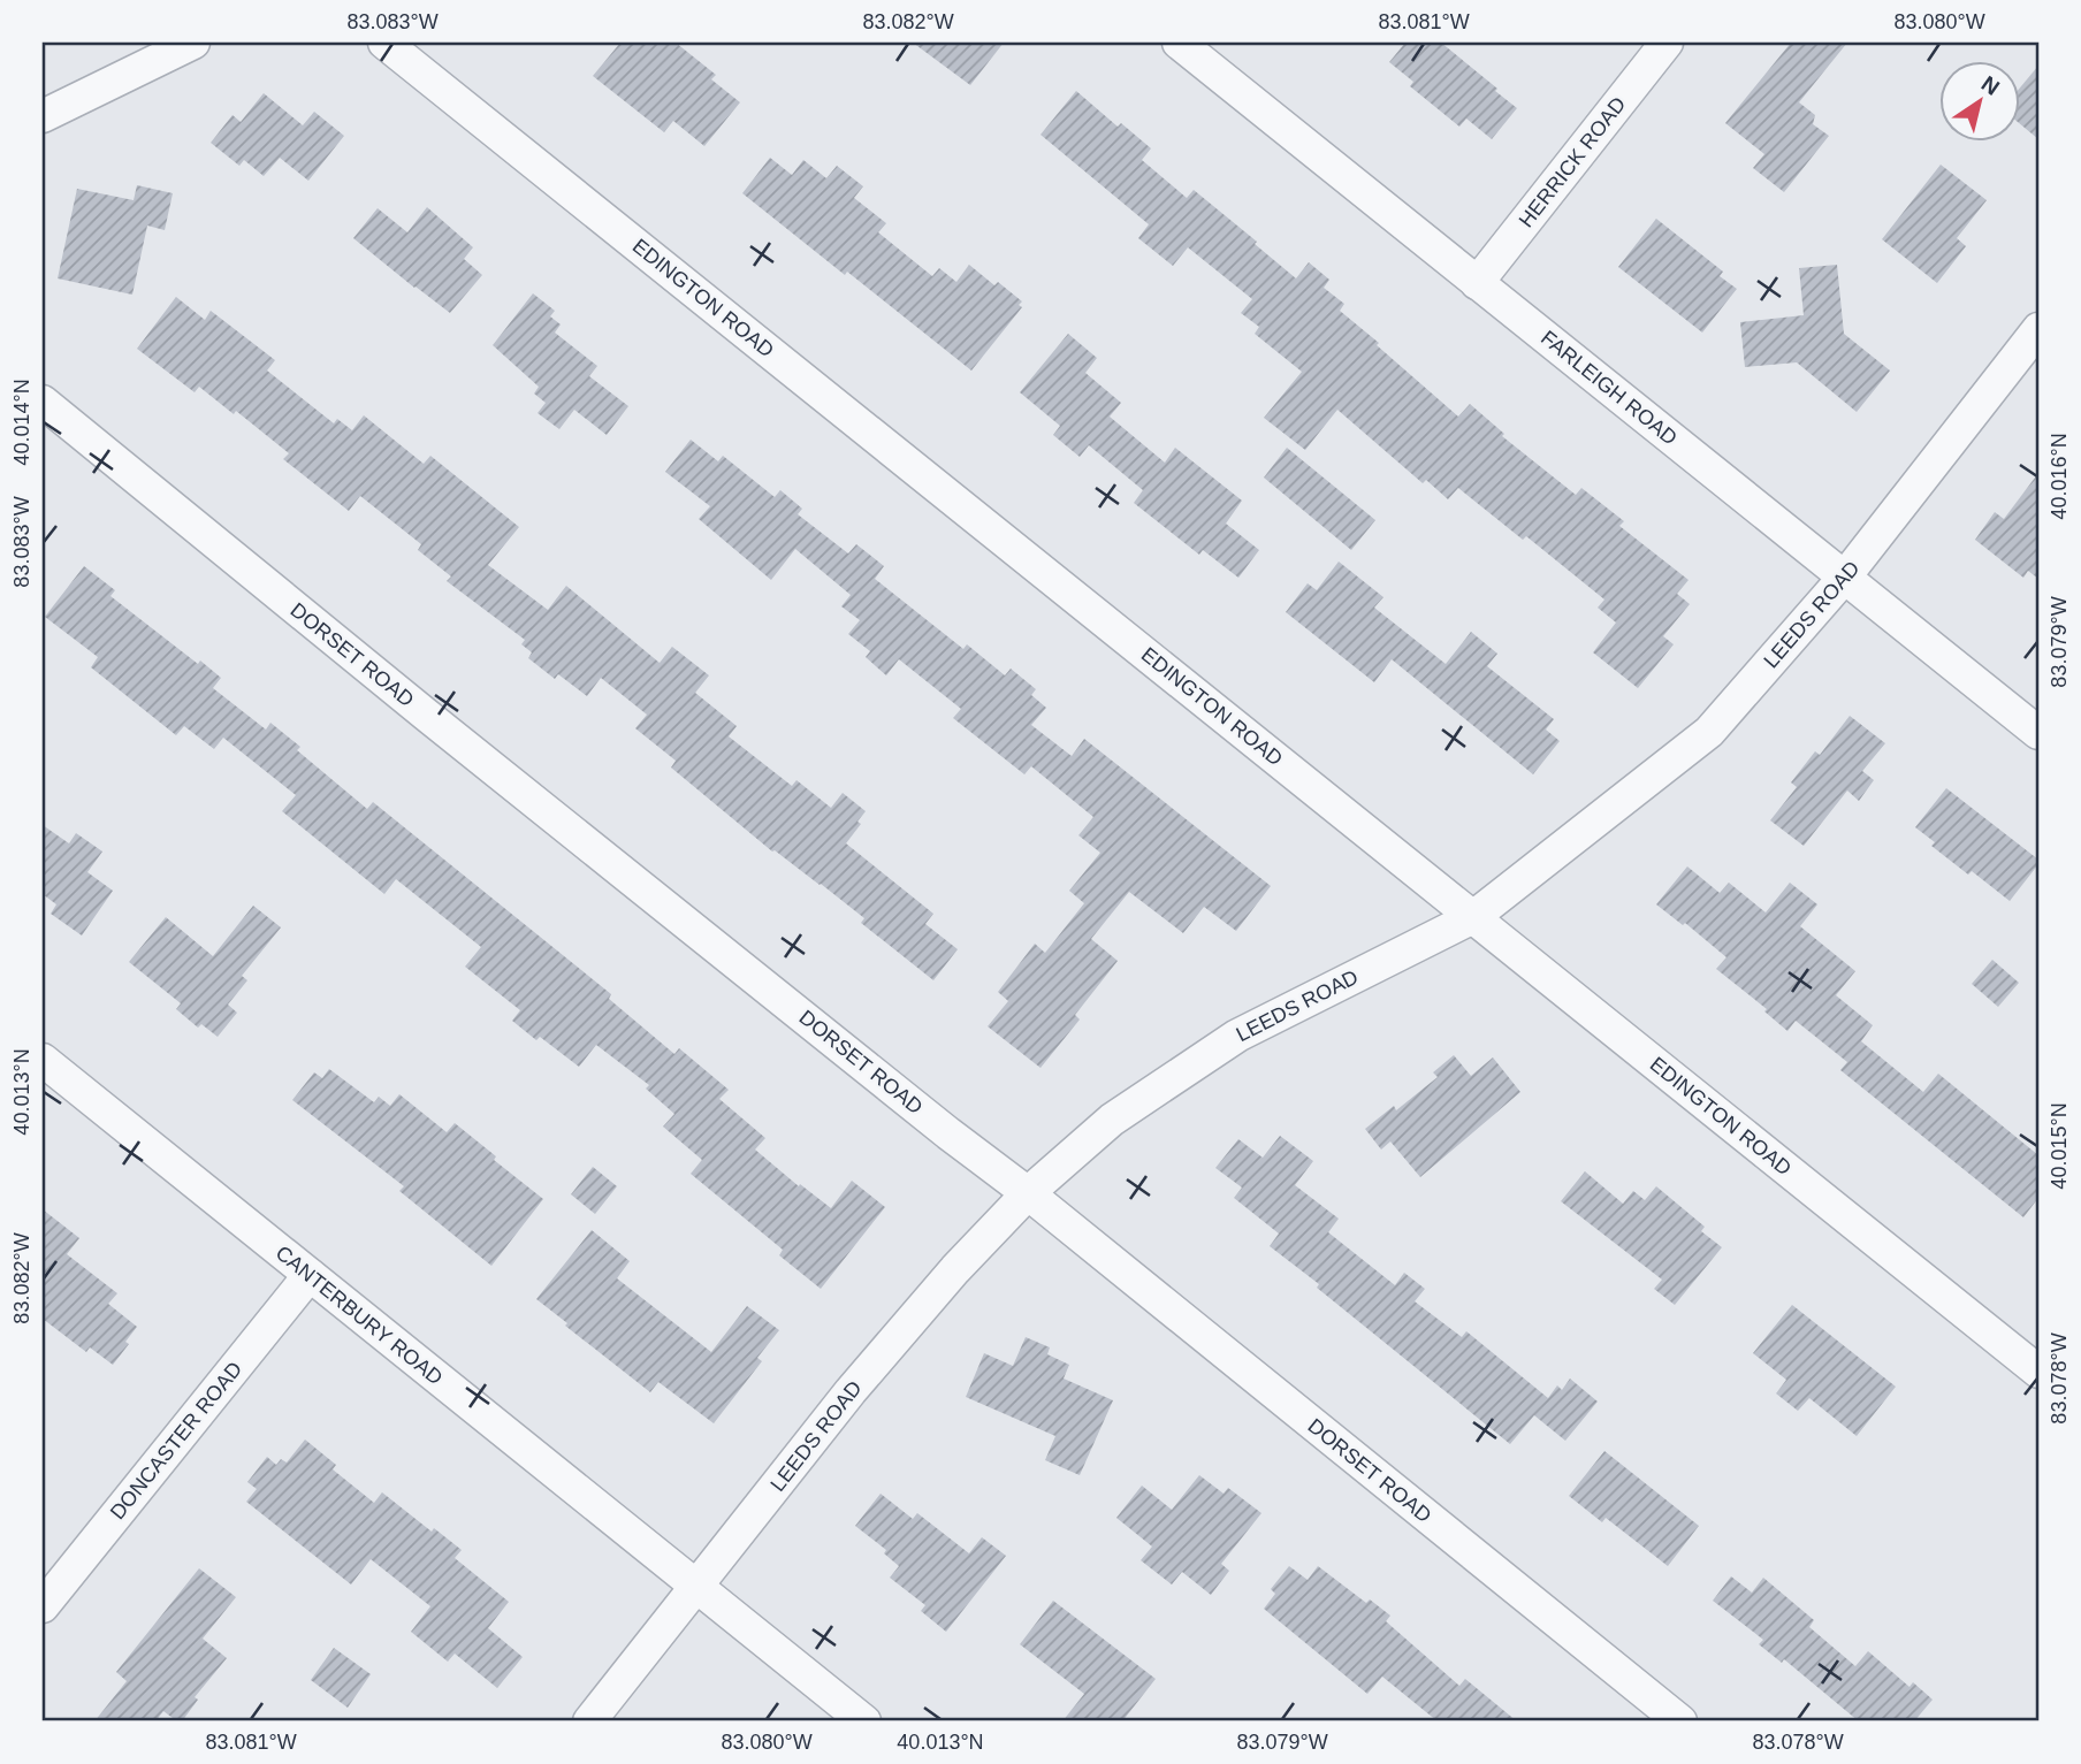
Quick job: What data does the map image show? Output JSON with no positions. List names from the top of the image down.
{
  "streets": {
    "street": [
      "HERRICK ROAD",
      "EDINGTON ROAD",
      "FARLEIGH ROAD",
      "LEEDS ROAD",
      "DORSET ROAD",
      "CANTERBURY ROAD",
      "DONCASTER ROAD"
    ]
  },
  "crossings": [
    ["HERRICK ROAD", "FARLEIGH ROAD"],
    ["EDINGTON ROAD", "LEEDS ROAD"],
    ["FARLEIGH ROAD", "LEEDS ROAD"],
    ["LEEDS ROAD", "DORSET ROAD"],
    ["LEEDS ROAD", "CANTERBURY ROAD"],
    ["CANTERBURY ROAD", "DONCASTER ROAD"]
  ],
  "north": "top right",
  "coordinates": [
    "83.083°W",
    "83.082°W",
    "83.081°W",
    "83.080°W",
    "40.014°N",
    "40.016°N",
    "83.079°W",
    "40.013°N",
    "40.015°N",
    "83.078°W"
  ]
}
